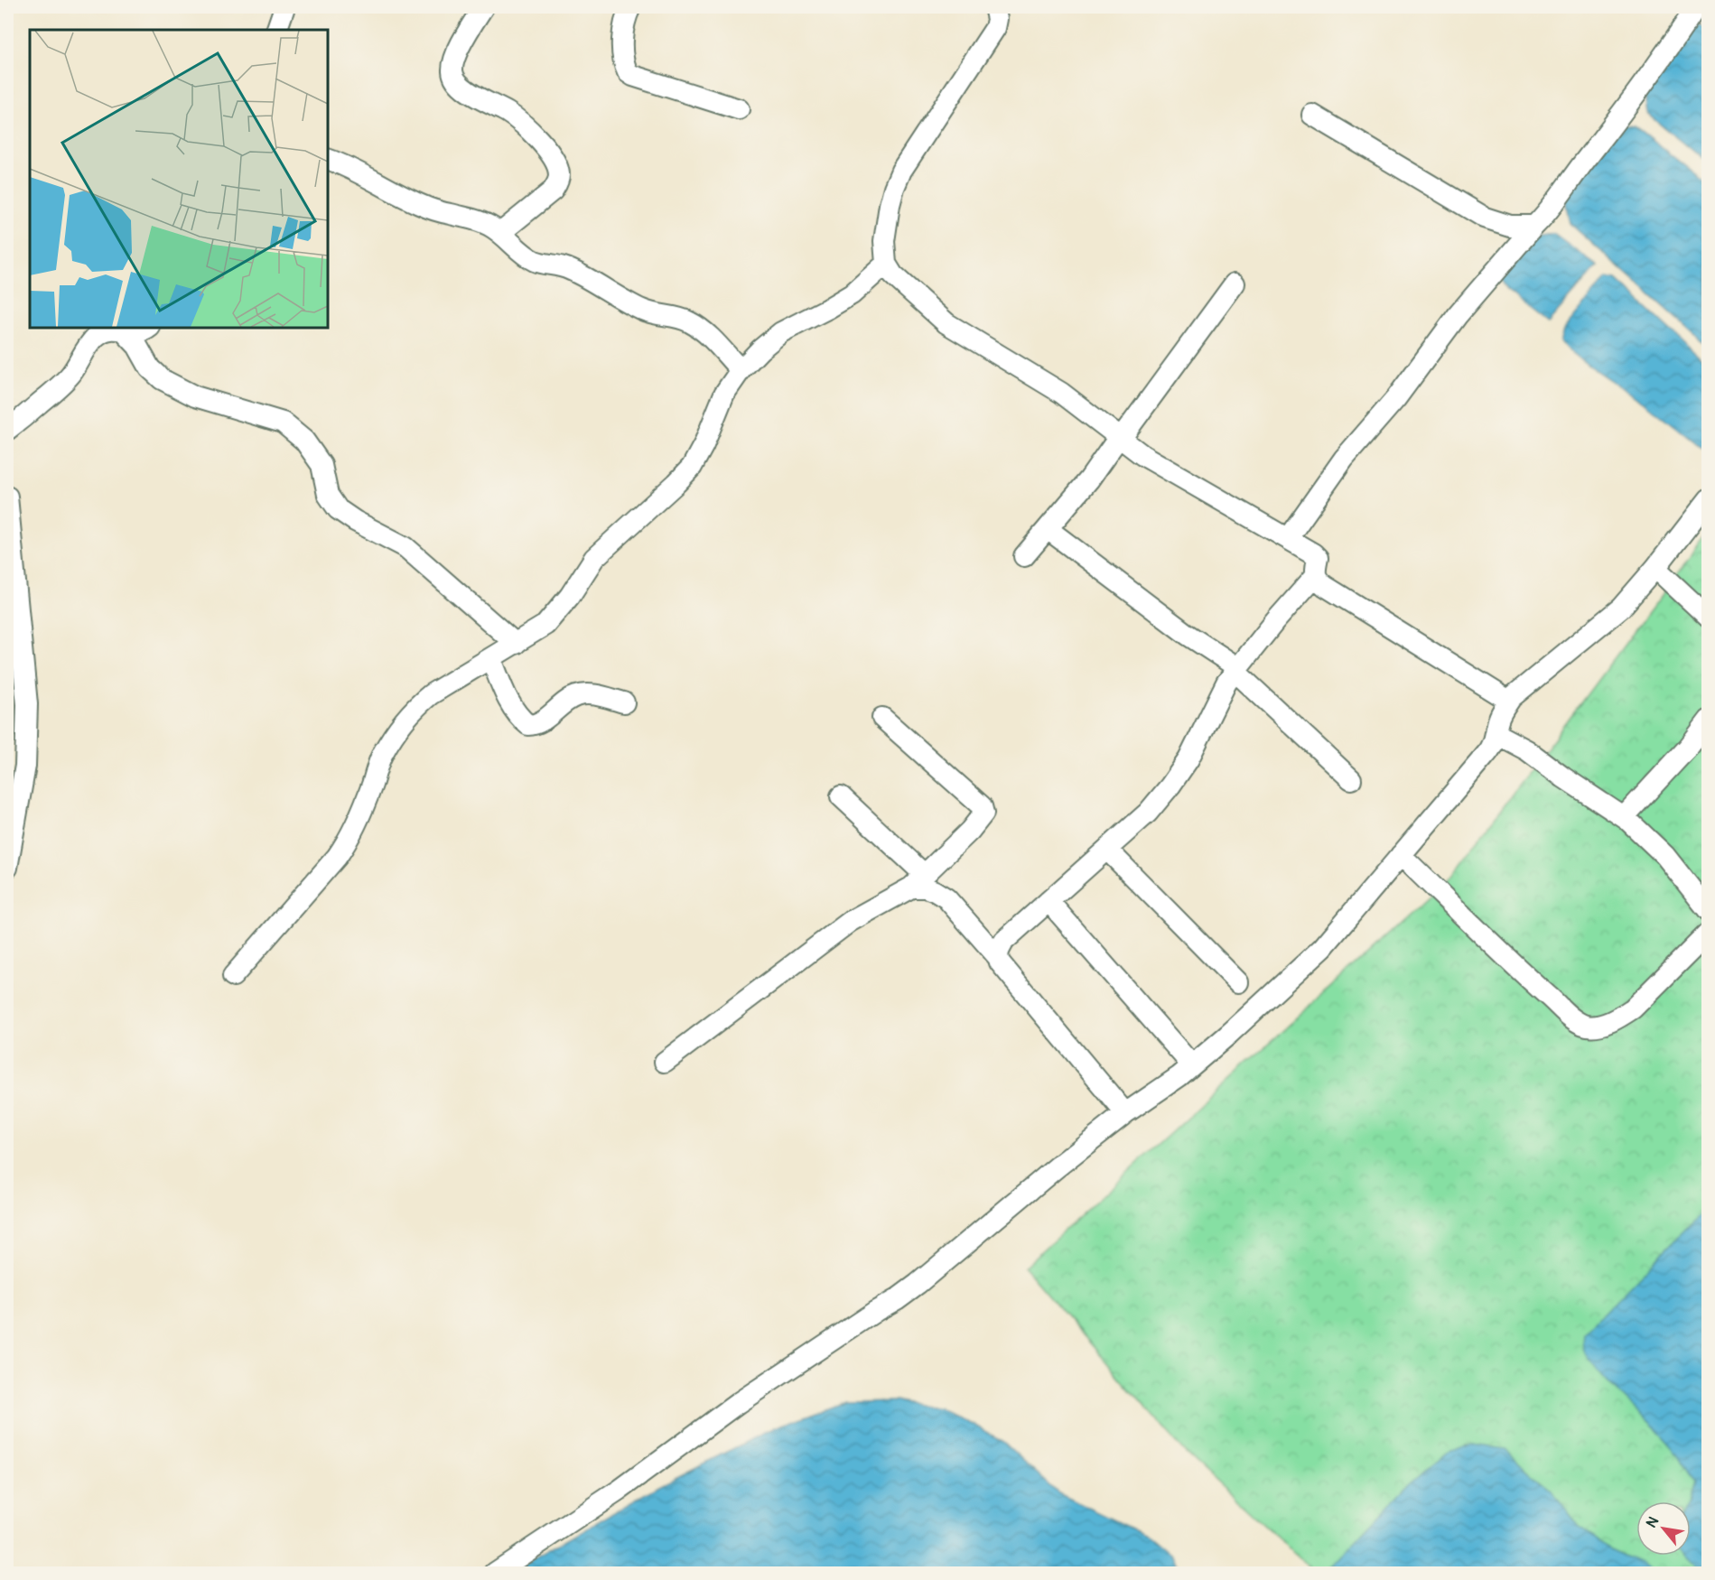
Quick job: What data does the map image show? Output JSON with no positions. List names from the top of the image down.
{
  "north": "top left"
}
